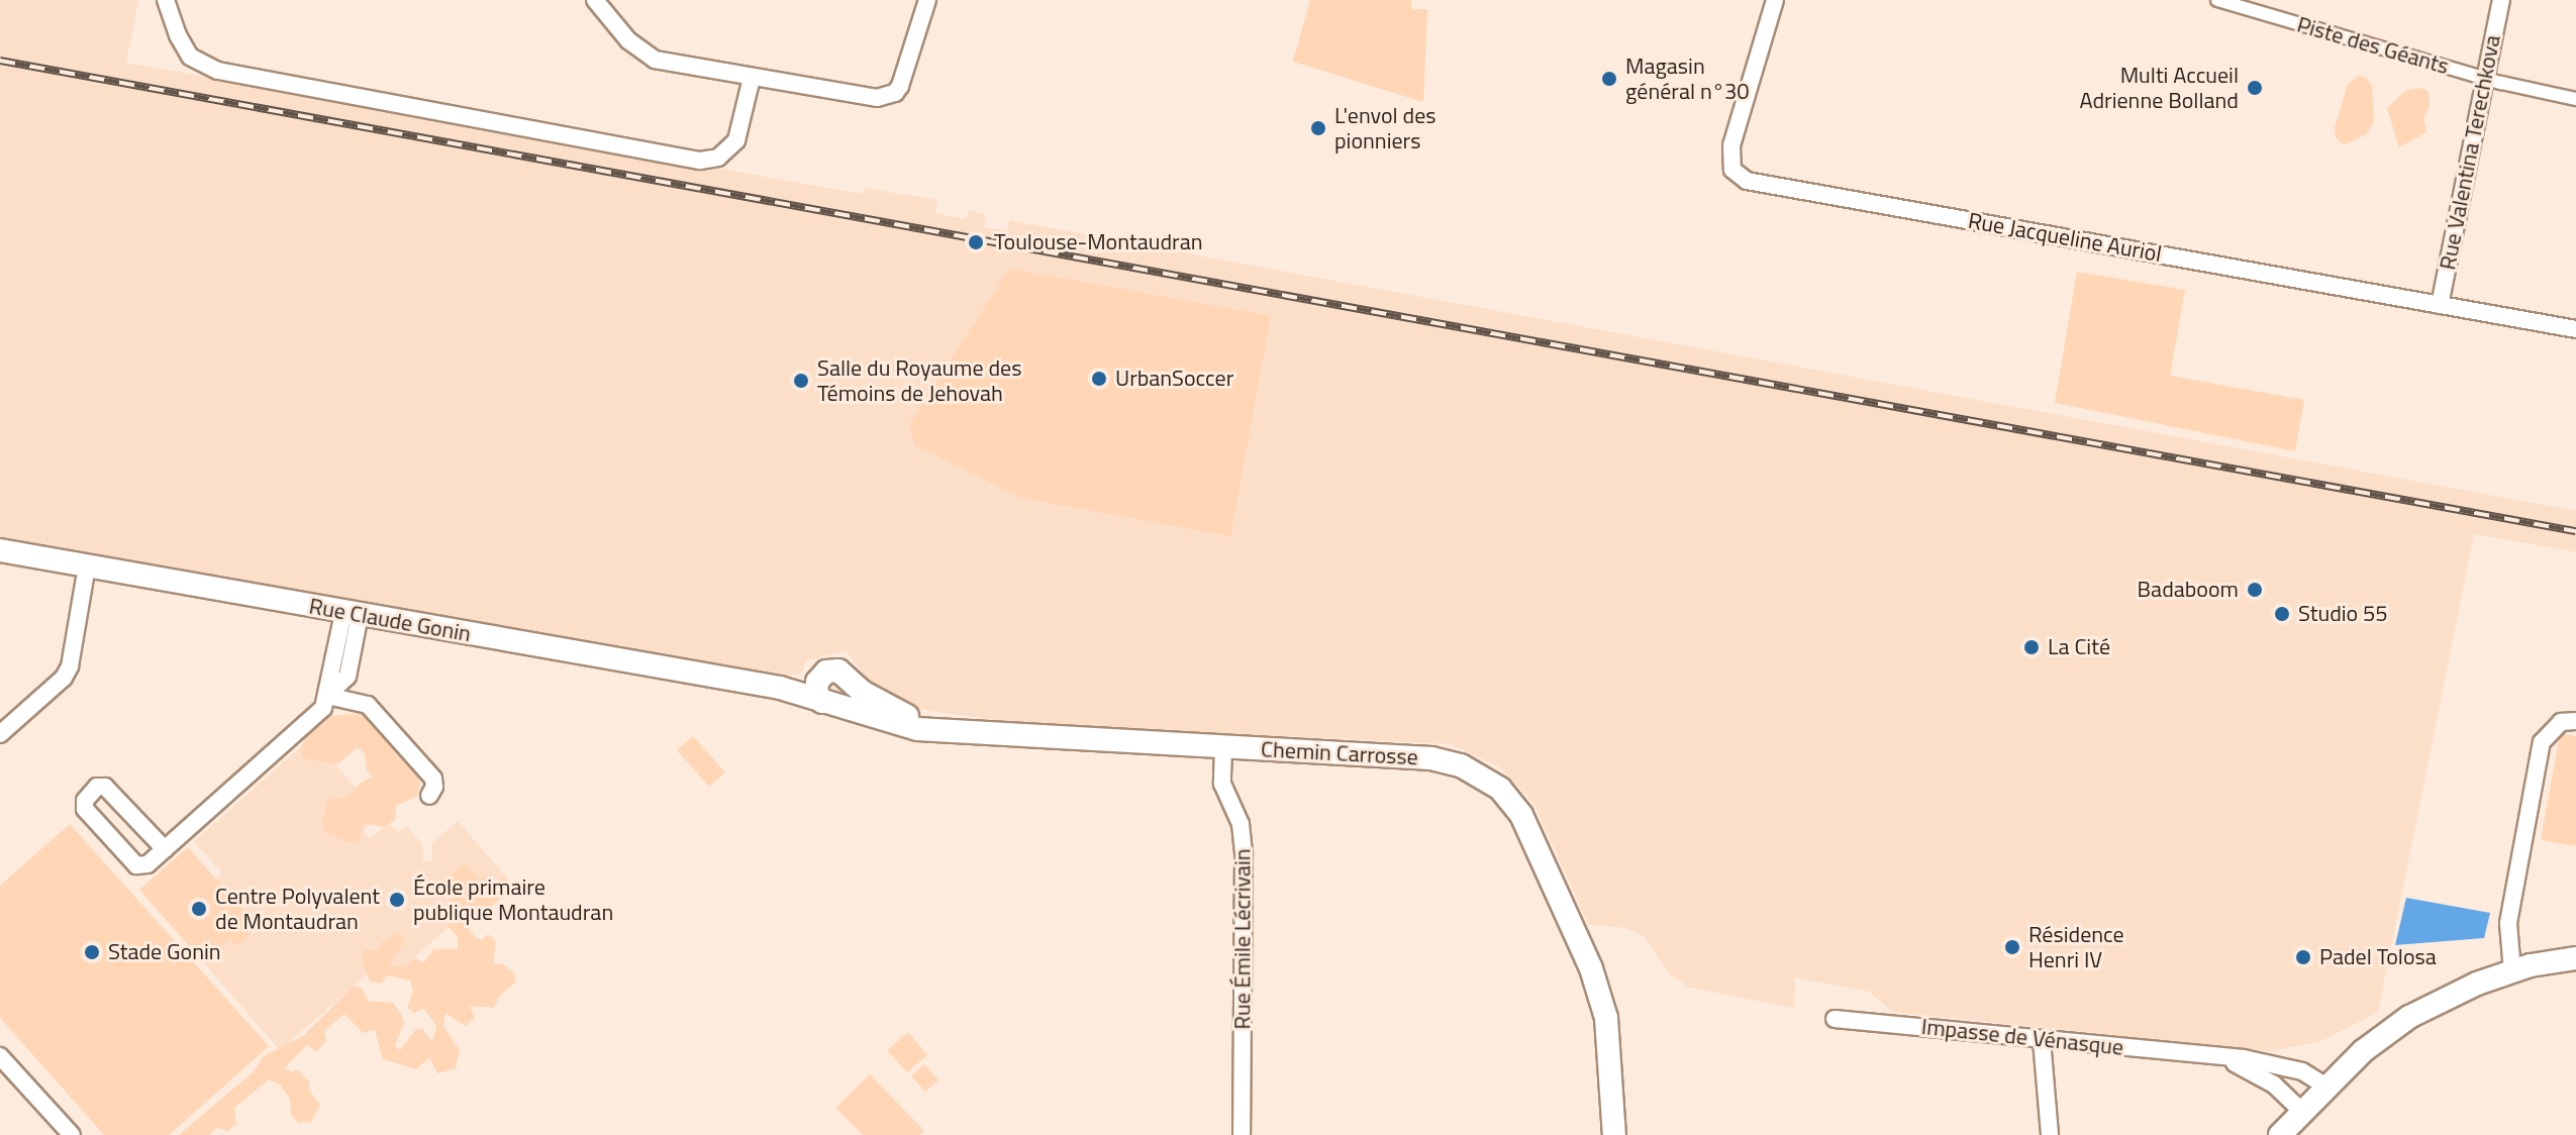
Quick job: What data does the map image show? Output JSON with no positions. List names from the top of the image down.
{
  "streets": {
    "street": [
      "Piste des Géants",
      "Rue Valentina Terechkova",
      "Rue Jacqueline Auriol",
      "Rue Claude Gonin",
      "Chemin Carrosse",
      "Rue Émile Lécrivain",
      "Impasse de Vénasque"
    ]
  },
  "crossings": [
    ["Piste des Géants", "Rue Valentina Terechkova"],
    ["Rue Valentina Terechkova", "Rue Jacqueline Auriol"],
    ["Rue Claude Gonin", "Chemin Carrosse"],
    ["Chemin Carrosse", "Rue Émile Lécrivain"]
  ],
  "places": [
    "Magasin général n°30",
    "Multi Accueil Adrienne Bolland",
    "L'envol des pionniers",
    "Toulouse-Montaudran",
    "UrbanSoccer",
    "Salle du Royaume des Témoins de Jehovah",
    "Badaboom",
    "Studio 55",
    "La Cité",
    "École primaire publique Montaudran",
    "Centre Polyvalent de Montaudran",
    "Résidence Henri IV",
    "Stade Gonin",
    "Padel Tolosa"
  ]
}
